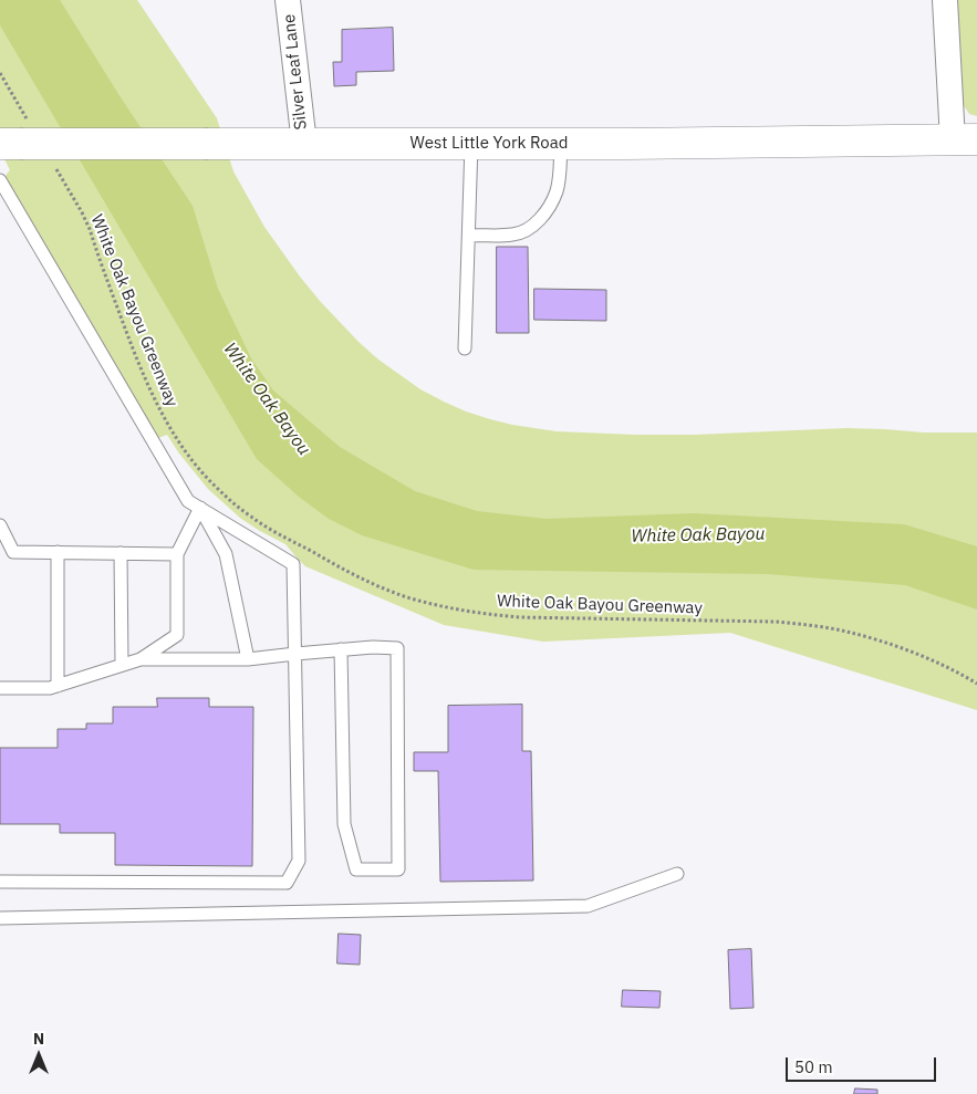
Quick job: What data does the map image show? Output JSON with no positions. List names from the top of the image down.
{
  "streets": {
    "street": ["Silver Leaf Lane", "West Little York Road"],
    "path": ["White Oak Bayou Greenway"]
  },
  "crossings": [
    ["Silver Leaf Lane", "West Little York Road"]
  ],
  "water": ["White Oak Bayou"],
  "scale_bar": "50 m",
  "north": "top"
}
